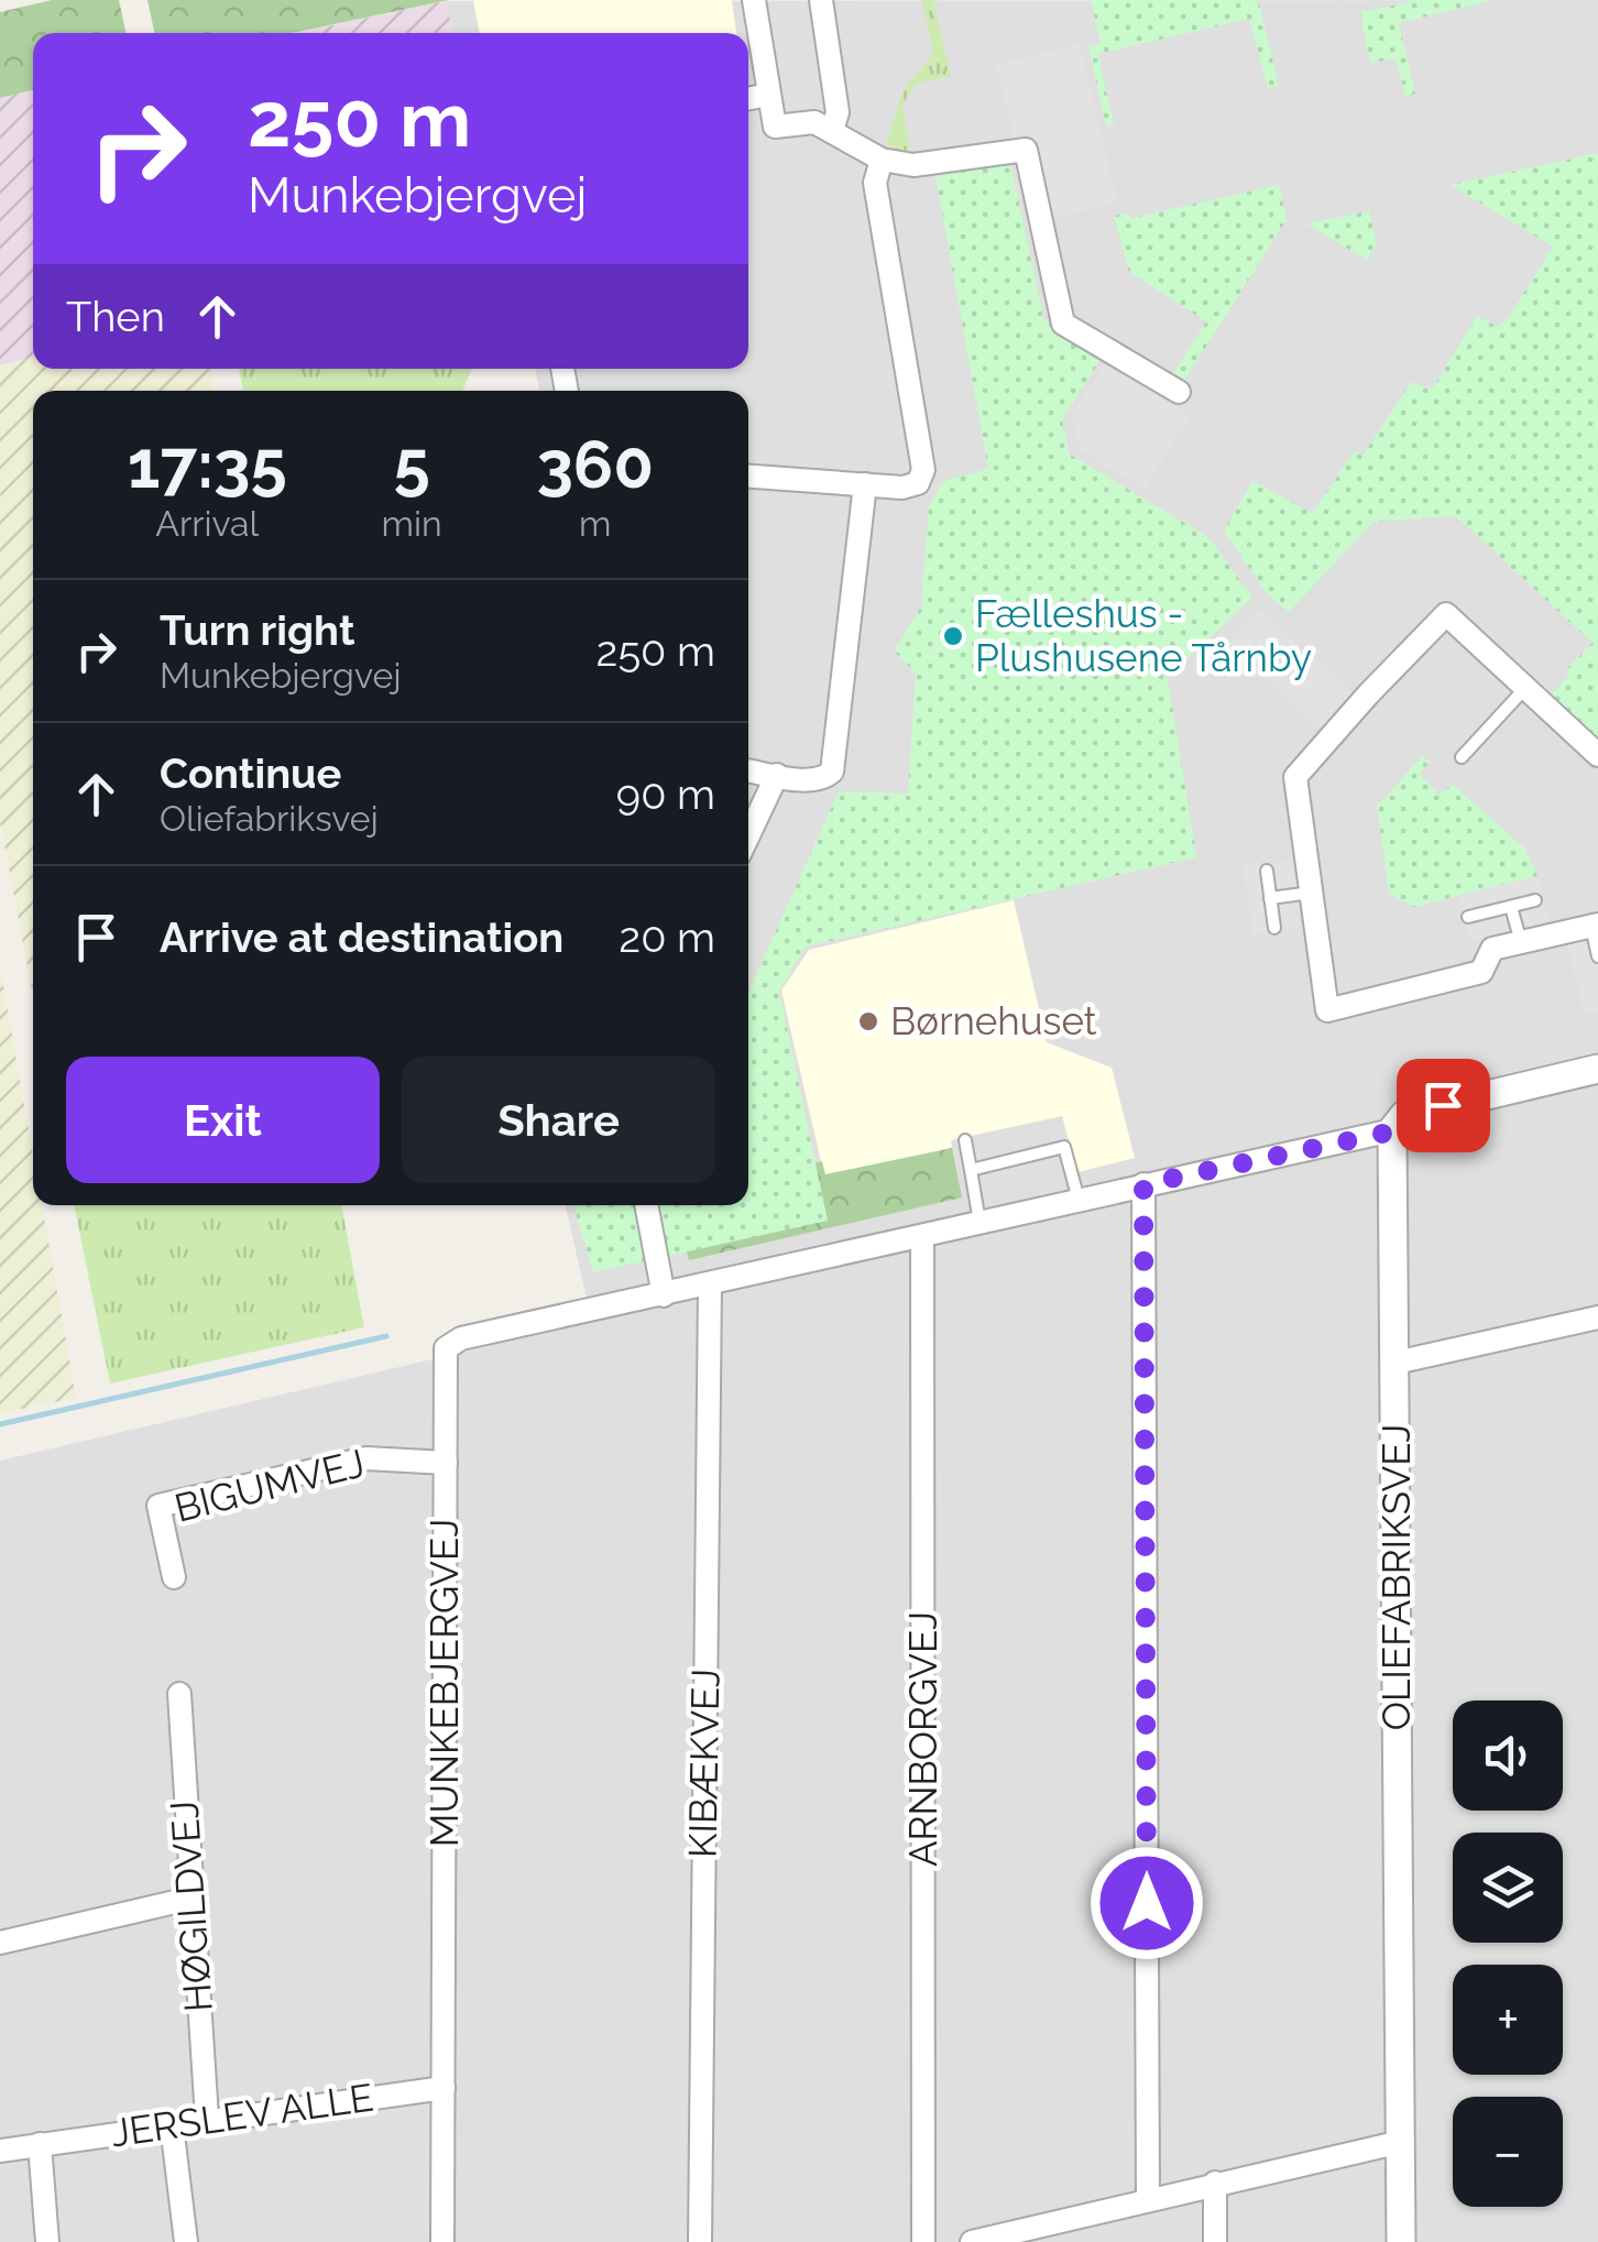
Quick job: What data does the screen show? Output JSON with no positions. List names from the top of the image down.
{
  "streets": {
    "street": [
      "BIGUMVEJ",
      "OLIEFABRIKSVEJ",
      "MUNKEBJERGVEJ",
      "ARNBORGVEJ",
      "KIBÆKVEJ",
      "HØGILDVEJ",
      "JERSLEV ALLE"
    ]
  },
  "crossings": [
    ["BIGUMVEJ", "MUNKEBJERGVEJ"],
    ["OLIEFABRIKSVEJ", "MUNKEBJERGVEJ"],
    ["MUNKEBJERGVEJ", "ARNBORGVEJ"],
    ["MUNKEBJERGVEJ", "KIBÆKVEJ"],
    ["MUNKEBJERGVEJ", "JERSLEV ALLE"],
    ["HØGILDVEJ", "JERSLEV ALLE"]
  ],
  "places": ["Fælleshus - Plushusene Tårnby", "Børnehuset"],
  "page": {
    "turn": ["250 m", "Munkebjergvej"],
    "then": "Then",
    "eta": [
      "17:35",
      "Arrival",
      "5",
      "min",
      "360",
      "m"
    ],
    "list": [
      {
        "name": "Turn right",
        "note": "Munkebjergvej",
        "value": "250 m"
      },
      {
        "name": "Continue",
        "note": "Oliefabriksvej",
        "value": "90 m"
      },
      {
        "name": "Arrive at destination",
        "value": "20 m"
      }
    ],
    "buttons": ["Exit", "Share"],
    "map_buttons": ["+", "−"]
  }
}
